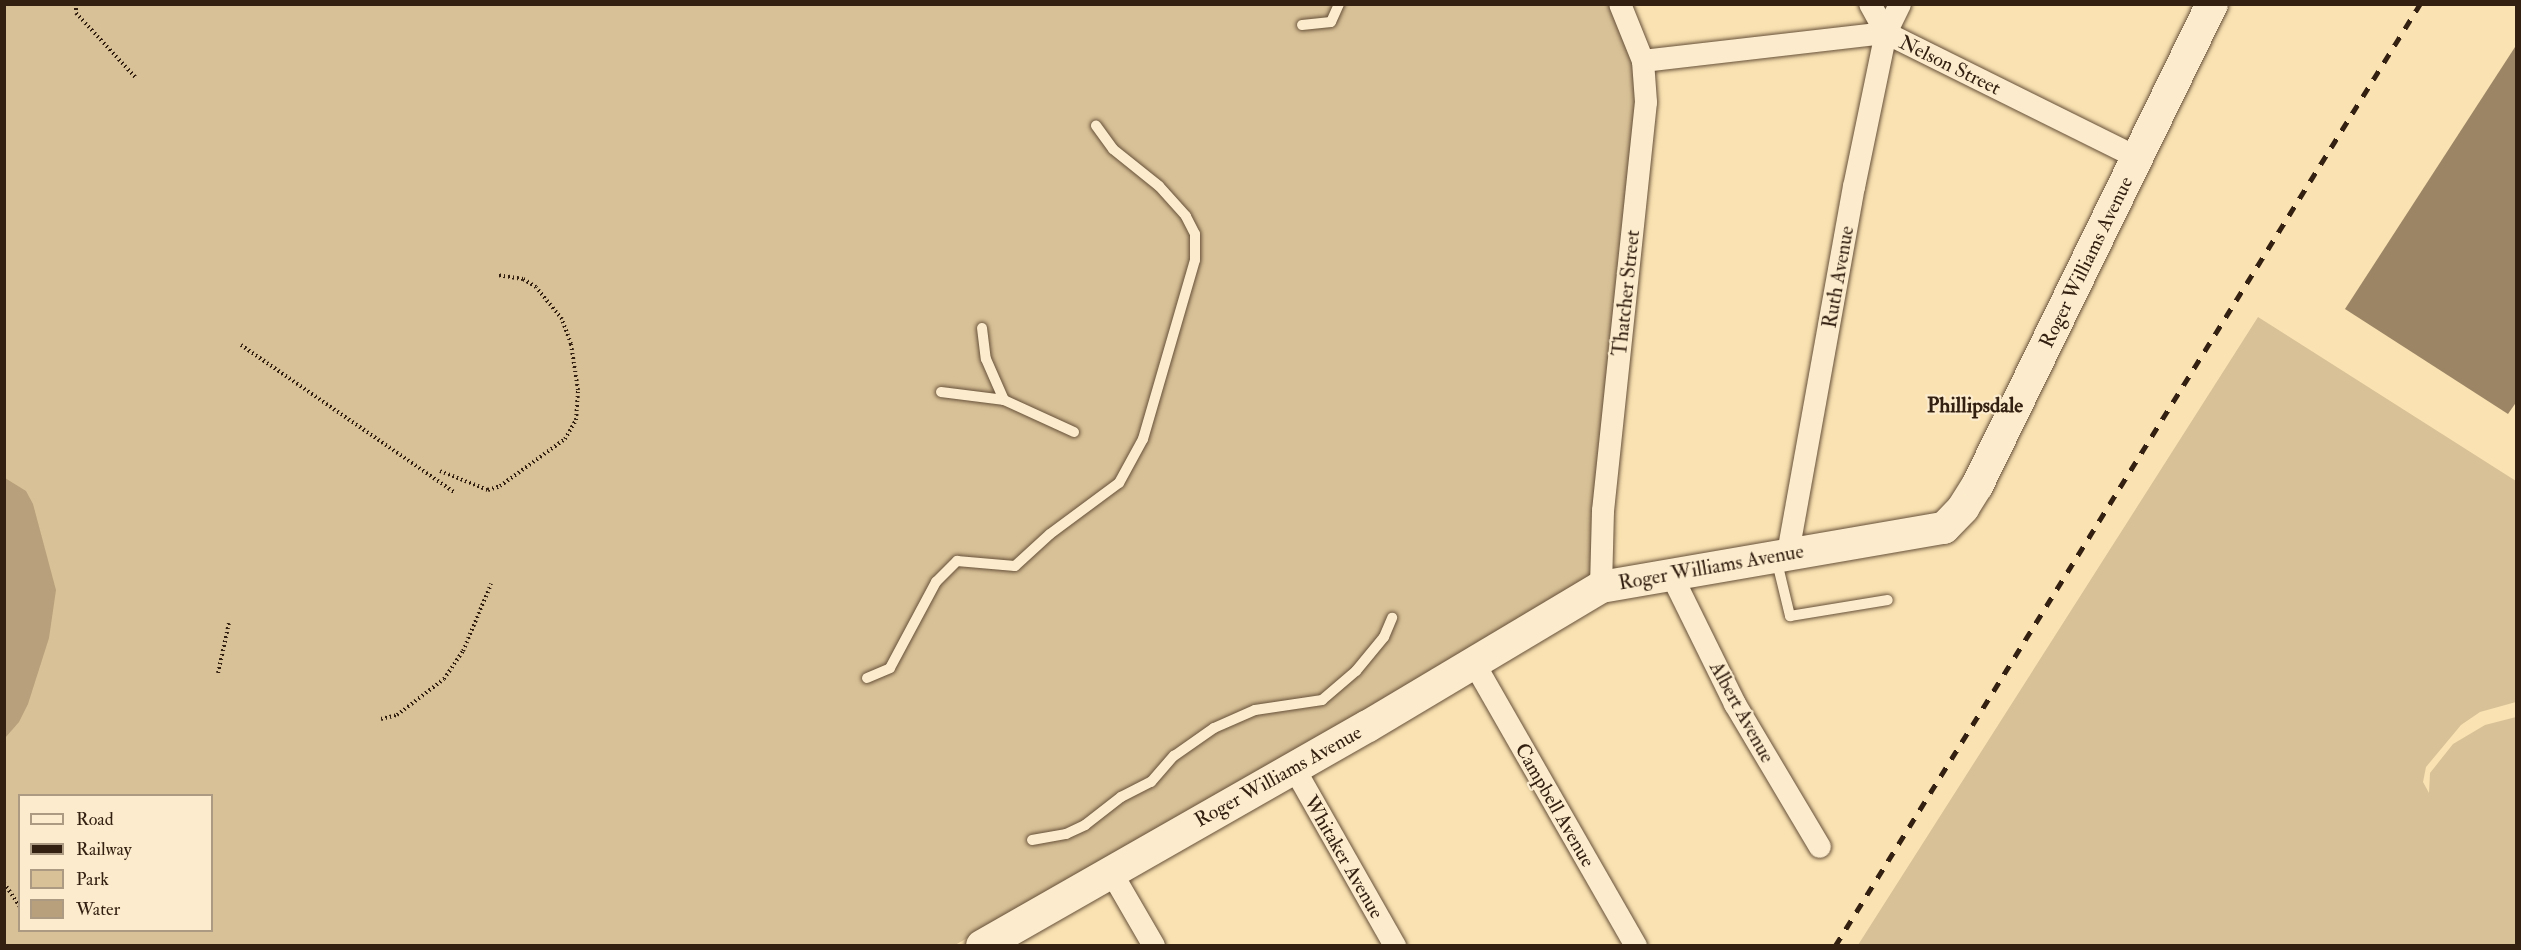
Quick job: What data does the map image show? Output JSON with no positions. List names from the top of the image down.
{
  "streets": {
    "main road": ["Roger Williams Avenue"],
    "street": [
      "Nelson Street",
      "Ruth Avenue",
      "Thatcher Street",
      "Albert Avenue",
      "Campbell Avenue",
      "Whitaker Avenue"
    ]
  },
  "crossings": [
    ["Nelson Street", "Roger Williams Avenue"],
    ["Nelson Street", "Ruth Avenue"],
    ["Nelson Street", "Thatcher Street"],
    ["Roger Williams Avenue", "Ruth Avenue"],
    ["Roger Williams Avenue", "Thatcher Street"],
    ["Roger Williams Avenue", "Albert Avenue"],
    ["Roger Williams Avenue", "Campbell Avenue"],
    ["Roger Williams Avenue", "Whitaker Avenue"]
  ],
  "districts": ["Phillipsdale"],
  "legend": [
    "Road",
    "Railway",
    "Park",
    "Water"
  ]
}
